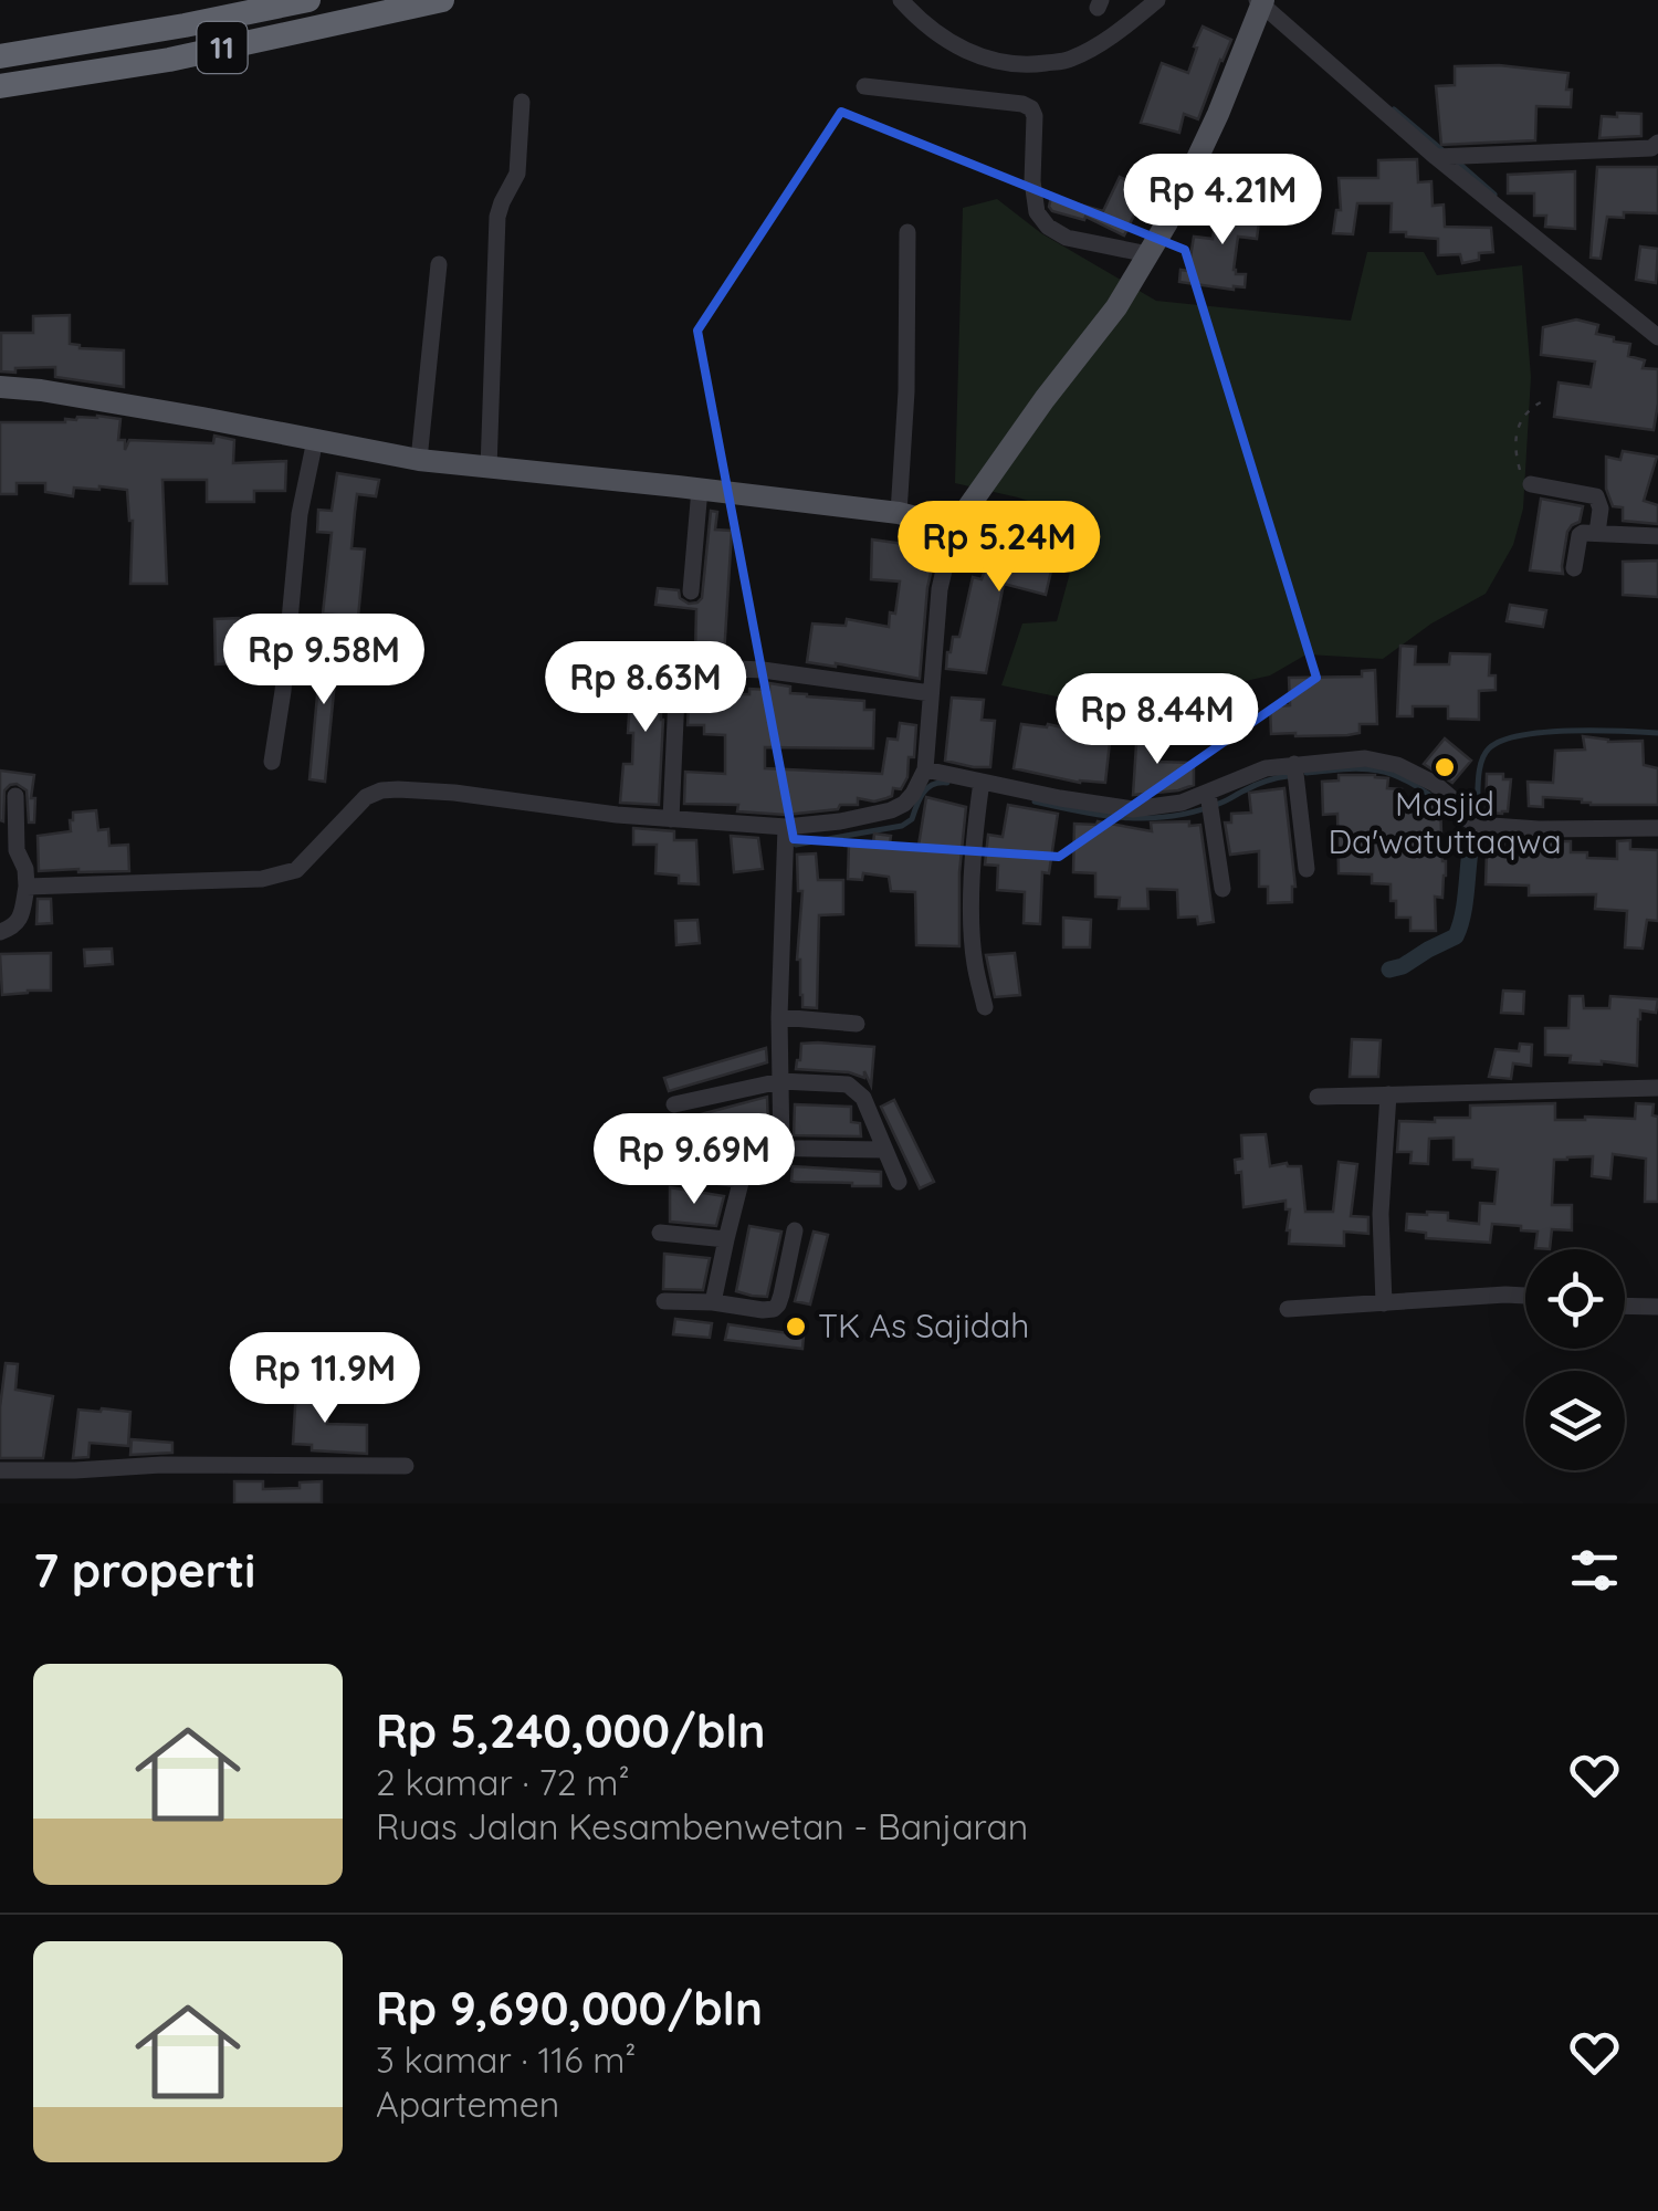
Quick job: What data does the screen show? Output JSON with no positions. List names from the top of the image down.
{
  "streets": {
    "highway": ["11"]
  },
  "places": ["Masjid Da'watuttaqwa", "TK As Sajidah"],
  "page": {
    "price": [
      "Rp 4.21M",
      "Rp 5.24M",
      "Rp 9.58M",
      "Rp 8.63M",
      "Rp 8.44M",
      "Rp 9.69M",
      "Rp 11.9M"
    ],
    "heading": "7 properti",
    "list": [
      {
        "name": "Rp 5,240,000/bln",
        "note": "2 kamar · 72 m² · Ruas Jalan Kesambenwetan - Banjaran"
      },
      {
        "name": "Rp 9,690,000/bln",
        "note": "3 kamar · 116 m² · Apartemen"
      }
    ]
  }
}
